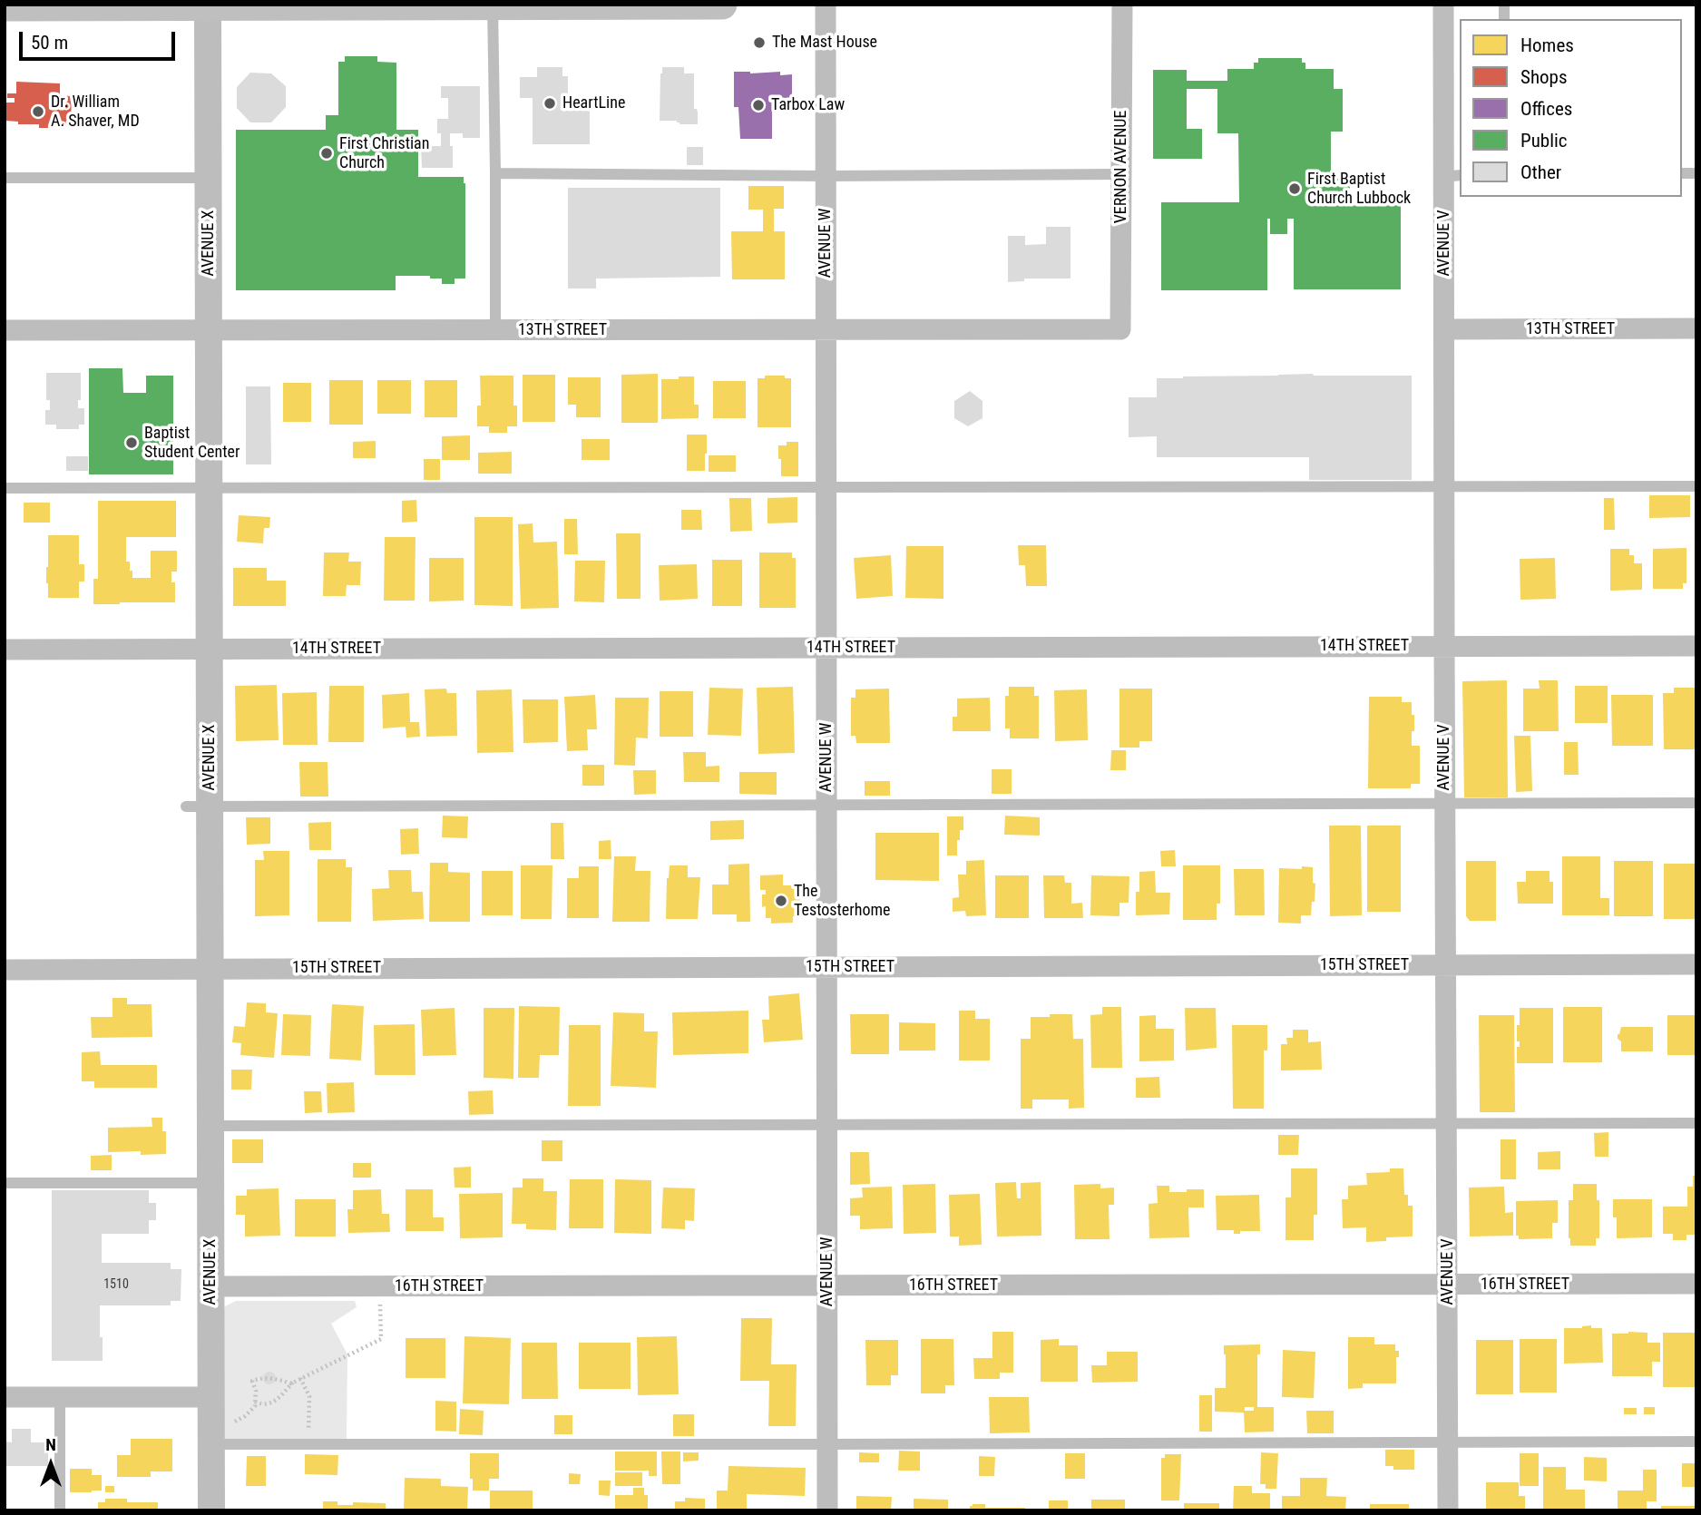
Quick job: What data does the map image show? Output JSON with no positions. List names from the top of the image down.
{
  "streets": {
    "street": [
      "VERNON AVENUE",
      "AVENUE X",
      "AVENUE W",
      "AVENUE V",
      "13TH STREET",
      "14TH STREET",
      "15TH STREET",
      "16TH STREET"
    ]
  },
  "crossings": [
    ["VERNON AVENUE", "13TH STREET"],
    ["AVENUE X", "13TH STREET"],
    ["AVENUE X", "14TH STREET"],
    ["AVENUE X", "15TH STREET"],
    ["AVENUE X", "16TH STREET"],
    ["AVENUE W", "13TH STREET"],
    ["AVENUE W", "14TH STREET"],
    ["AVENUE W", "15TH STREET"],
    ["AVENUE W", "16TH STREET"],
    ["AVENUE V", "13TH STREET"],
    ["AVENUE V", "14TH STREET"],
    ["AVENUE V", "15TH STREET"],
    ["AVENUE V", "16TH STREET"]
  ],
  "places": [
    "The Mast House",
    "HeartLine",
    "Tarbox Law",
    "Dr. William A. Shaver, MD",
    "First Christian Church",
    "First Baptist Church Lubbock",
    "Baptist Student Center",
    "The Testosterhome"
  ],
  "house_numbers": ["1510"],
  "legend": [
    "Homes",
    "Shops",
    "Offices",
    "Public",
    "Other"
  ],
  "scale_bar": "50 m",
  "north": "top"
}
